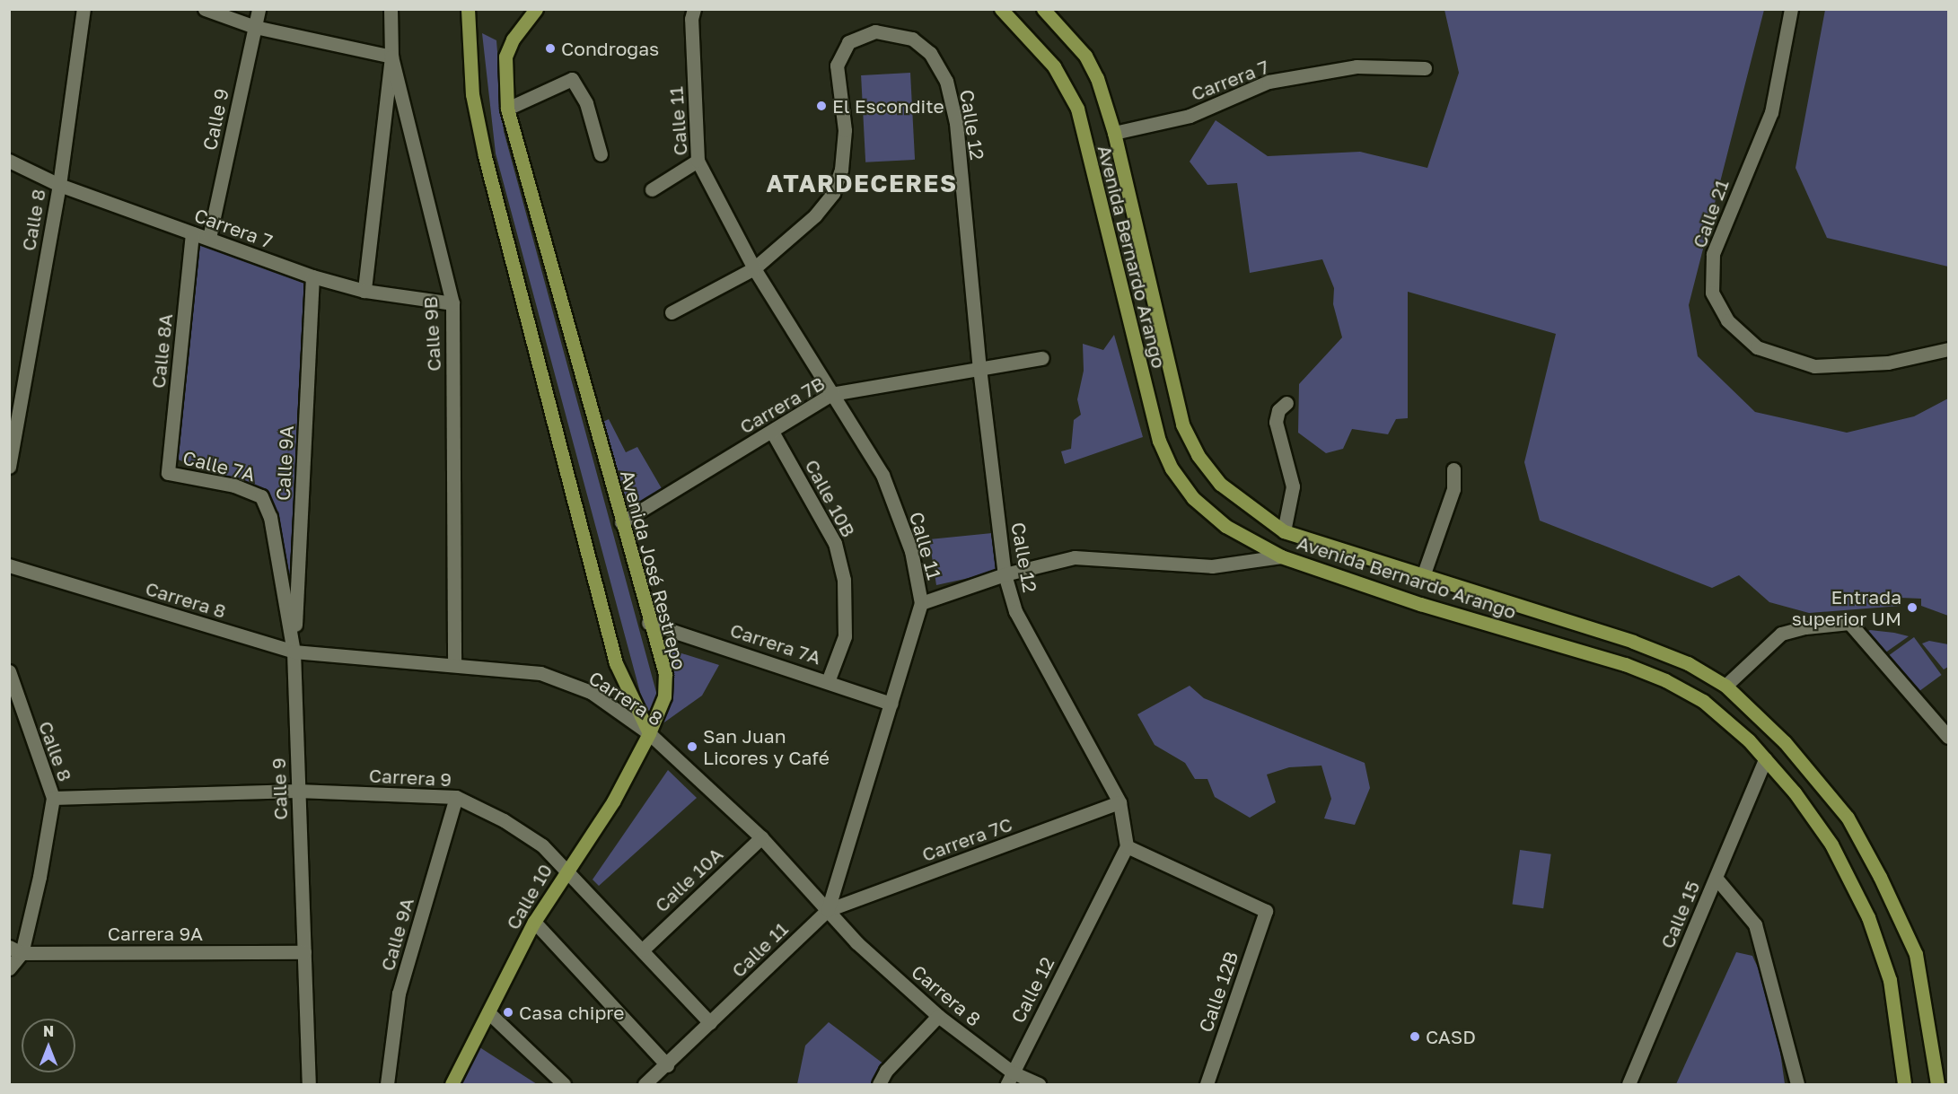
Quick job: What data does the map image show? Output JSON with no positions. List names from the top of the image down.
{
  "streets": {
    "main road": ["Avenida Bernardo Arango", "Avenida José Restrepo", "Calle 10"],
    "street": [
      "Carrera 7",
      "Calle 9",
      "Calle 11",
      "Calle 12",
      "Calle 21",
      "Calle 8",
      "Calle 9B",
      "Calle 8A",
      "Carrera 7B",
      "Calle 9A",
      "Calle 7A",
      "Calle 10B",
      "Carrera 8",
      "Carrera 7A",
      "Carrera 9",
      "Carrera 7C",
      "Calle 10A",
      "Calle 15",
      "Carrera 9A",
      "Calle 12B"
    ]
  },
  "crossings": [
    ["Carrera 7", "Calle 9"],
    ["Carrera 7", "Calle 8"],
    ["Carrera 7", "Avenida Bernardo Arango"],
    ["Carrera 7", "Calle 9B"],
    ["Carrera 7", "Calle 8A"],
    ["Carrera 7", "Calle 9A"],
    ["Calle 9", "Calle 9A"],
    ["Calle 9", "Calle 7A"],
    ["Calle 9", "Carrera 8"],
    ["Calle 9", "Carrera 9"],
    ["Calle 9", "Carrera 9A"],
    ["Calle 11", "Calle 12"],
    ["Calle 11", "Carrera 7B"],
    ["Calle 11", "Carrera 8"],
    ["Calle 11", "Carrera 7A"],
    ["Calle 11", "Carrera 9"],
    ["Calle 11", "Carrera 7C"],
    ["Calle 12", "Carrera 7B"],
    ["Calle 12", "Carrera 8"],
    ["Calle 12", "Carrera 7C"],
    ["Calle 12", "Calle 12B"],
    ["Calle 8", "Carrera 9"],
    ["Calle 8", "Carrera 9A"],
    ["Avenida Bernardo Arango", "Calle 15"],
    ["Calle 9B", "Carrera 8"],
    ["Calle 8A", "Calle 7A"],
    ["Carrera 7B", "Calle 10B"],
    ["Carrera 7B", "Avenida José Restrepo"],
    ["Calle 9A", "Carrera 8"],
    ["Calle 9A", "Carrera 9"],
    ["Calle 10B", "Carrera 7A"],
    ["Avenida José Restrepo", "Carrera 8"],
    ["Avenida José Restrepo", "Carrera 7A"],
    ["Avenida José Restrepo", "Calle 10"],
    ["Carrera 8", "Carrera 7C"],
    ["Carrera 8", "Calle 10A"],
    ["Carrera 8", "Calle 10"],
    ["Carrera 9", "Calle 10A"],
    ["Carrera 9", "Calle 10"]
  ],
  "districts": ["ATARDECERES"],
  "places": [
    "Condrogas",
    "El Escondite",
    "Entrada superior UM",
    "San Juan Licores y Café",
    "Casa chipre",
    "CASD"
  ],
  "north": "top"
}
